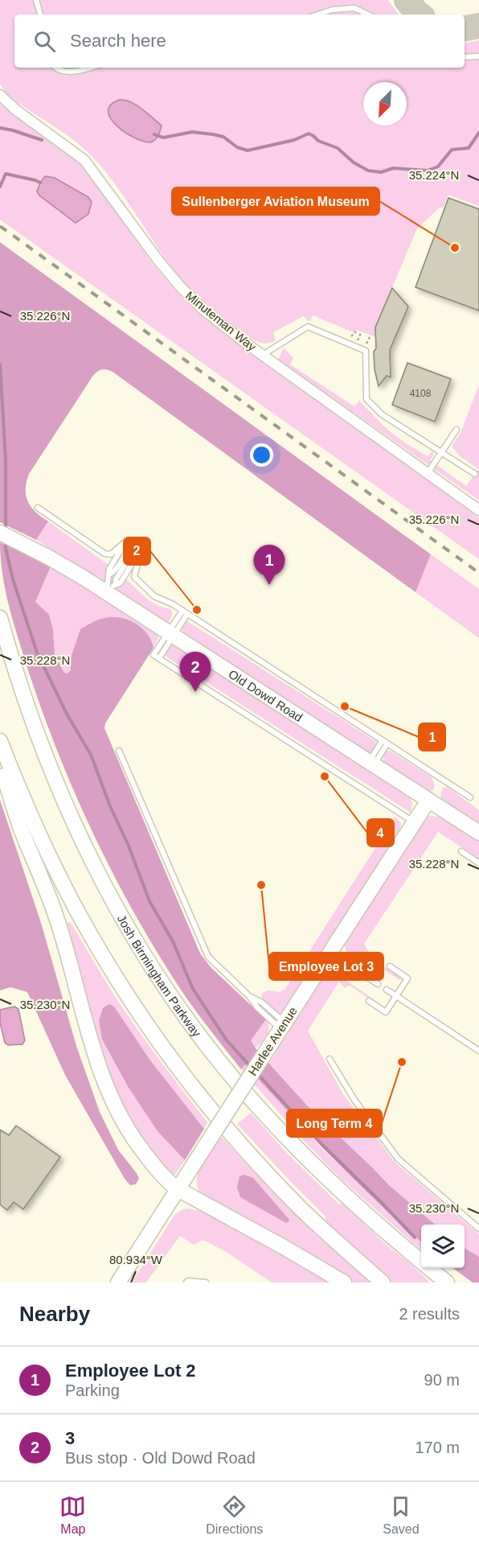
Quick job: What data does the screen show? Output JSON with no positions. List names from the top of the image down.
{
  "streets": {
    "main road": ["Old Dowd Road", "Josh Birmingham Parkway", "Harlee Avenue"],
    "street": ["Minuteman Way"]
  },
  "crossings": [
    ["Old Dowd Road", "Harlee Avenue"]
  ],
  "places": [
    "Sullenberger Aviation Museum",
    "2",
    "1",
    "4",
    "Employee Lot 3",
    "Long Term 4"
  ],
  "house_numbers": ["4108"],
  "north": "bottom left",
  "page": {
    "search": "Search here",
    "pins": ["1", "2"],
    "heading": ["Nearby", "2 results"],
    "list": [
      {
        "mark": "1",
        "name": "Employee Lot 2",
        "note": "Parking",
        "value": "90 m"
      },
      {
        "mark": "2",
        "name": "3",
        "note": "Bus stop · Old Dowd Road",
        "value": "170 m"
      }
    ],
    "nav": ["Map", "Directions", "Saved"]
  },
  "coordinates": [
    "35.224°N",
    "35.226°N",
    "35.228°N",
    "35.230°N",
    "80.934°W"
  ]
}
